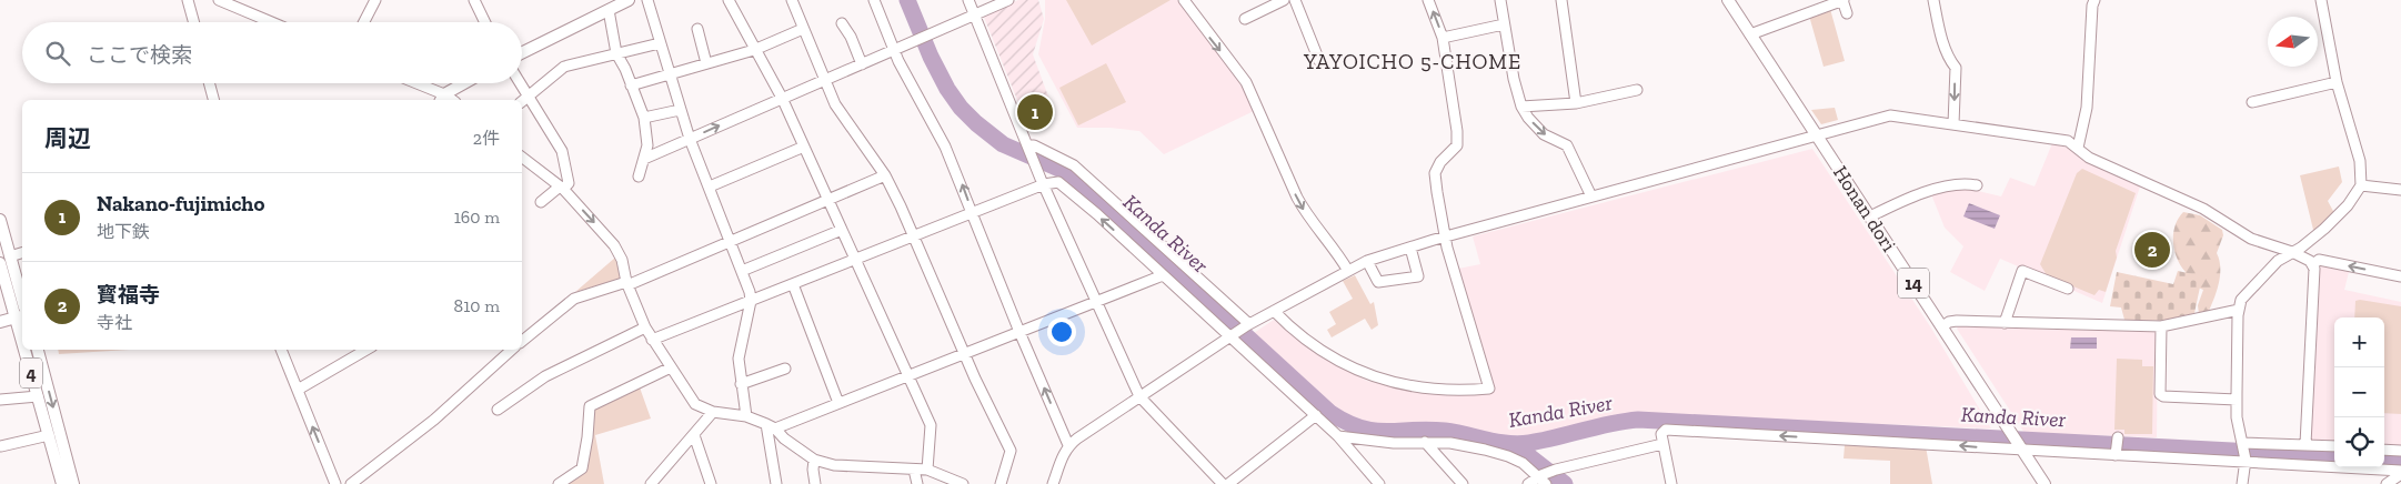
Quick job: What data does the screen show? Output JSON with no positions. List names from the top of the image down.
{
  "streets": {
    "main road": ["Honan dori", "14", "4"]
  },
  "crossings": [
    ["Honan dori", "14"]
  ],
  "districts": ["YAYOICHO 5-CHOME"],
  "water": ["Kanda River"],
  "north": "left",
  "page": {
    "search": "ここで検索",
    "pins": ["1", "2"],
    "heading": ["周辺", "2件"],
    "list": [
      {
        "mark": "1",
        "name": "Nakano-fujimicho",
        "note": "地下鉄",
        "value": "160 m"
      },
      {
        "mark": "2",
        "name": "寳福寺",
        "note": "寺社",
        "value": "810 m"
      }
    ],
    "map_buttons": ["+", "−"]
  }
}
